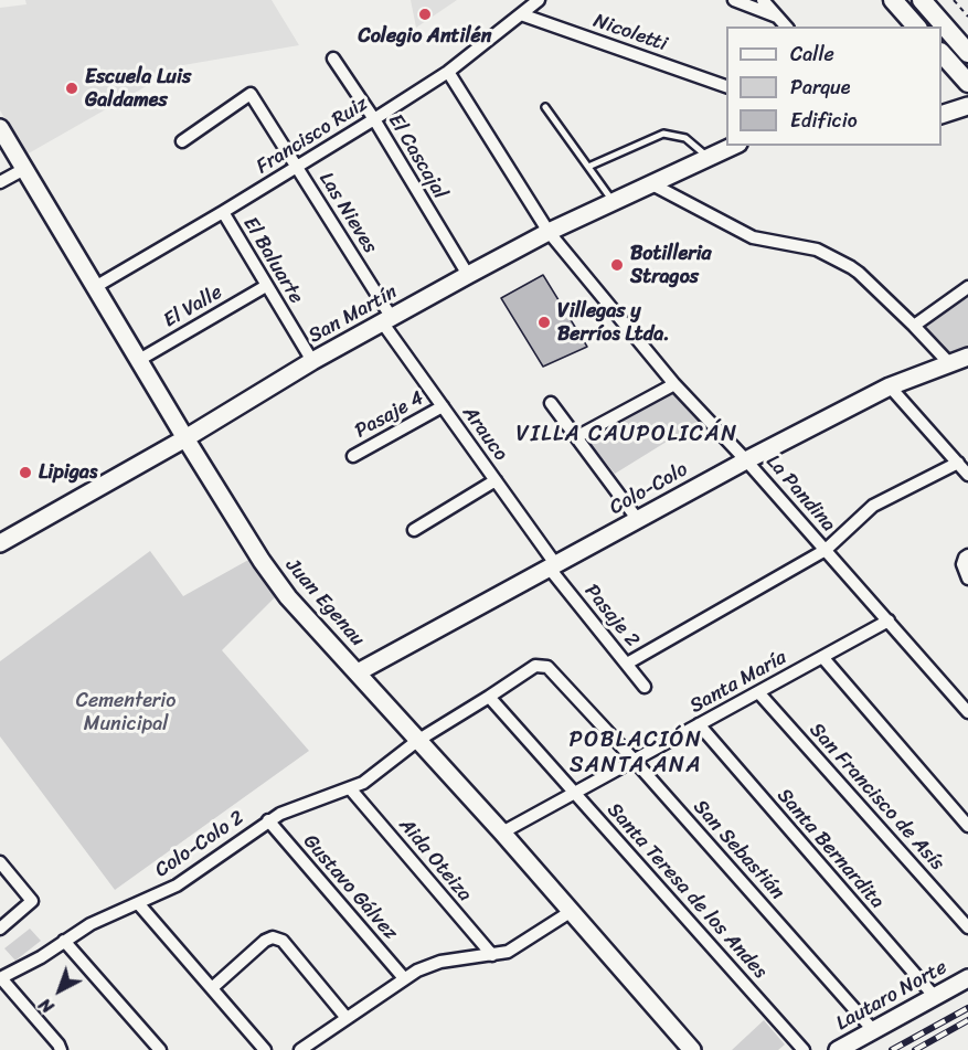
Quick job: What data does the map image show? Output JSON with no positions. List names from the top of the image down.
{
  "streets": {
    "main road": [
      "San Martín",
      "Colo-Colo",
      "Juan Egenau",
      "Lautaro Norte"
    ],
    "street": [
      "Nicoletti",
      "Francisco Ruiz",
      "El Cascajal",
      "Las Nieves",
      "El Baluarte",
      "El Valle",
      "Pasaje 4",
      "Arauco",
      "La Pandina",
      "Pasaje 2",
      "Santa María",
      "San Francisco de Asís",
      "Colo-Colo 2",
      "Santa Bernardita",
      "San Sebastián",
      "Aida Oteiza",
      "Gustavo Gálvez",
      "Santa Teresa de los Andes"
    ]
  },
  "crossings": [
    ["Nicoletti", "Francisco Ruiz"],
    ["Francisco Ruiz", "El Cascajal"],
    ["Francisco Ruiz", "Las Nieves"],
    ["Francisco Ruiz", "El Baluarte"],
    ["Francisco Ruiz", "La Pandina"],
    ["Francisco Ruiz", "Juan Egenau"],
    ["El Cascajal", "San Martín"],
    ["Las Nieves", "San Martín"],
    ["Las Nieves", "Arauco"],
    ["El Baluarte", "El Valle"],
    ["El Baluarte", "San Martín"],
    ["El Valle", "Juan Egenau"],
    ["San Martín", "Arauco"],
    ["San Martín", "La Pandina"],
    ["San Martín", "Juan Egenau"],
    ["Pasaje 4", "Arauco"],
    ["Arauco", "Colo-Colo"],
    ["Arauco", "Pasaje 2"],
    ["Colo-Colo", "La Pandina"],
    ["Colo-Colo", "Juan Egenau"],
    ["Colo-Colo", "Pasaje 2"],
    ["La Pandina", "Santa María"],
    ["Juan Egenau", "Santa María"],
    ["Juan Egenau", "Colo-Colo 2"],
    ["Santa María", "San Francisco de Asís"],
    ["Santa María", "Santa Bernardita"],
    ["Santa María", "San Sebastián"],
    ["Santa María", "Santa Teresa de los Andes"],
    ["Colo-Colo 2", "San Sebastián"],
    ["Colo-Colo 2", "Aida Oteiza"],
    ["Colo-Colo 2", "Gustavo Gálvez"],
    ["Colo-Colo 2", "Santa Teresa de los Andes"],
    ["Santa Bernardita", "Lautaro Norte"],
    ["San Sebastián", "Lautaro Norte"]
  ],
  "districts": ["VILLA CAUPOLICÁN", "POBLACIÓN SANTA ANA"],
  "parks": ["Cementerio Municipal"],
  "places": [
    "Colegio Antilén",
    "Escuela Luis Galdames",
    "Botilleria Stragos",
    "Villegas y Berríos Ltda.",
    "Lipigas"
  ],
  "legend": ["Calle", "Parque", "Edificio"],
  "north": "bottom left"
}
